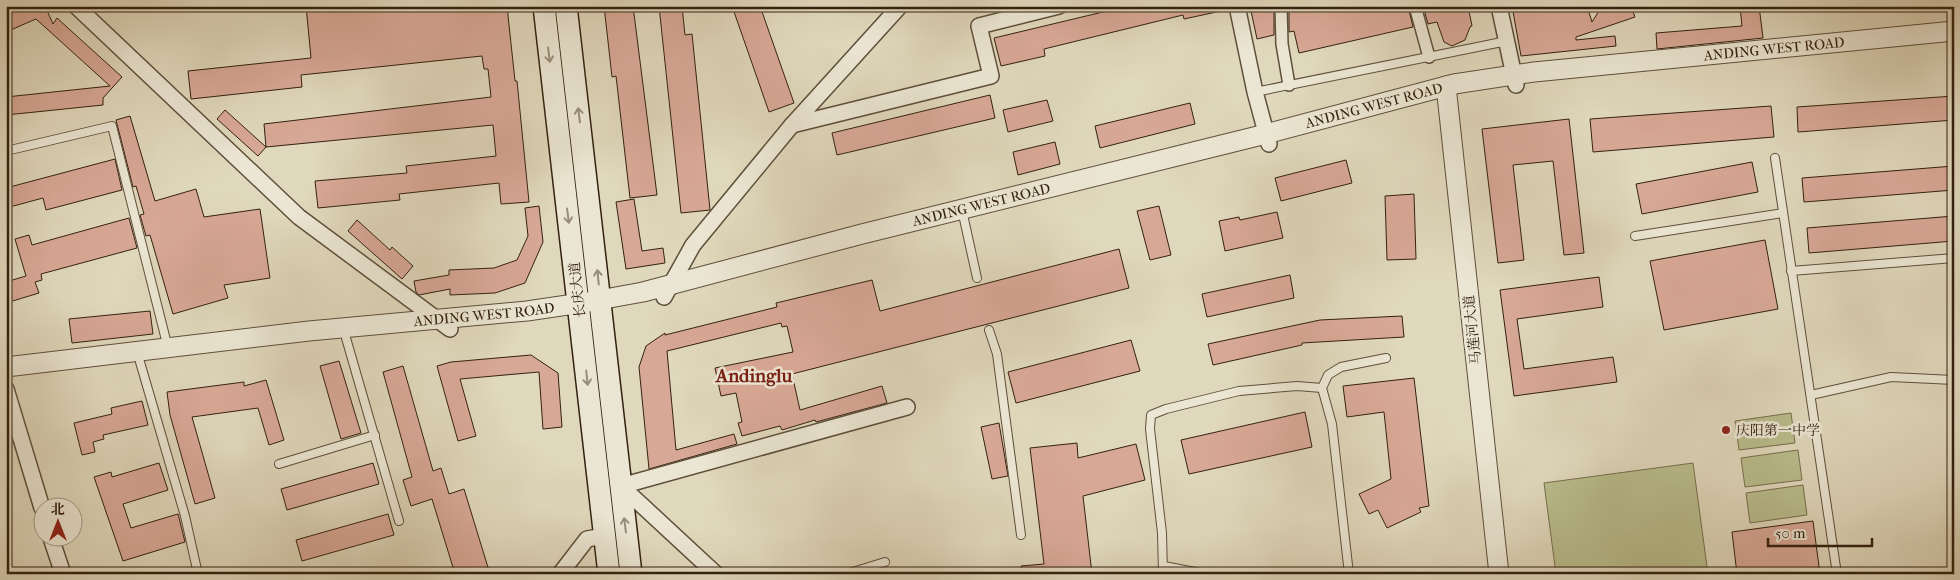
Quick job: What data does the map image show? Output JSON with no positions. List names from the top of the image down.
{
  "streets": {
    "main road": ["长庆大道"],
    "street": ["ANDING WEST ROAD", "马莲河大道"]
  },
  "crossings": [
    ["ANDING WEST ROAD", "长庆大道"],
    ["ANDING WEST ROAD", "马莲河大道"]
  ],
  "districts": ["Andinglu"],
  "places": ["庆阳第一中学"],
  "scale_bar": "50 m",
  "north": "top"
}
